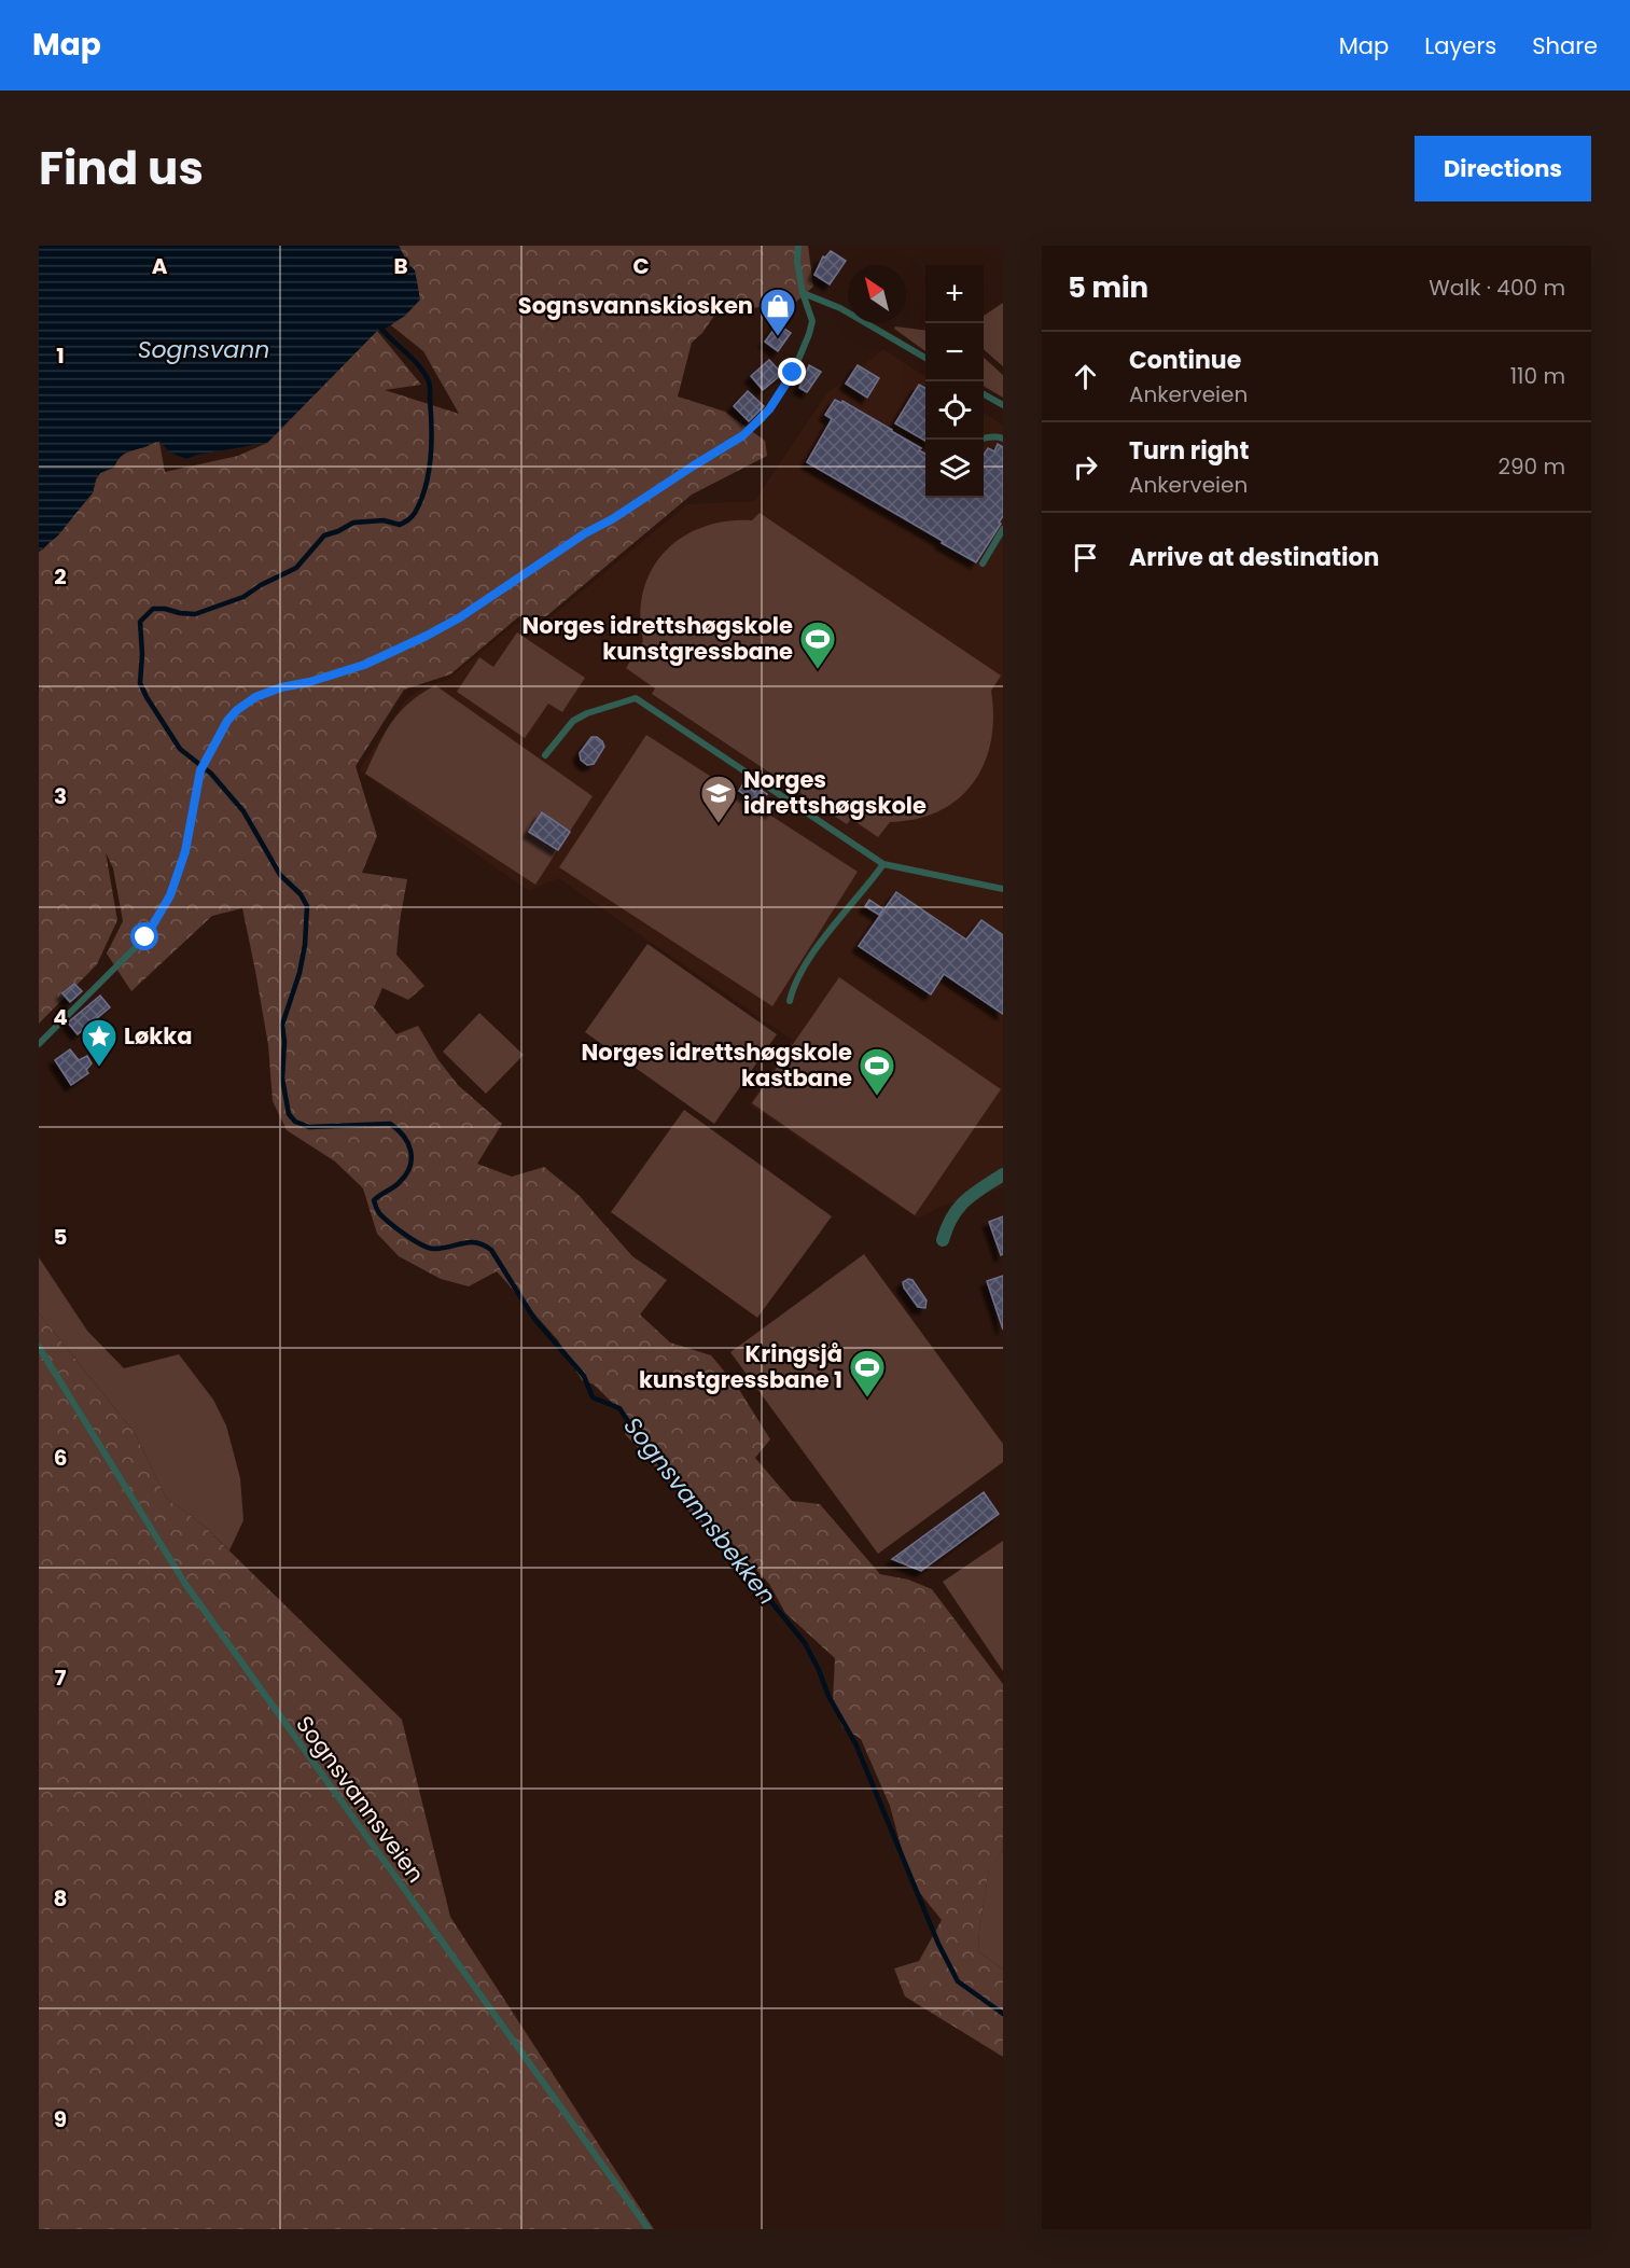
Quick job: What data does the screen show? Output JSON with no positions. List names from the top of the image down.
{
  "streets": {
    "lane": ["Sognsvannsveien"]
  },
  "water": ["Sognsvann", "Sognsvannsbekken"],
  "places": {
    "shop": ["Sognsvannskiosken"],
    "sports": ["Norges idrettshøgskole kunstgressbane", "Norges idrettshøgskole kastbane", "Kringsjå kunstgressbane 1"],
    "school or university": ["Norges idrettshøgskole"],
    "place": ["Løkka"]
  },
  "north": "top left",
  "page": {
    "header": "Map",
    "nav": ["Map", "Layers", "Share"],
    "title": "Find us",
    "buttons": "Directions",
    "heading": ["5 min", "Walk · 400 m"],
    "map_buttons": ["+", "−"],
    "list": [
      ["Continue", "Ankerveien", "110 m"],
      ["Turn right", "Ankerveien", "290 m"],
      "Arrive at destination"
    ]
  },
  "grid": {
    "columns": ["A", "B", "C"],
    "rows": [
      "1",
      "2",
      "3",
      "4",
      "5",
      "6",
      "7",
      "8",
      "9"
    ]
  }
}
